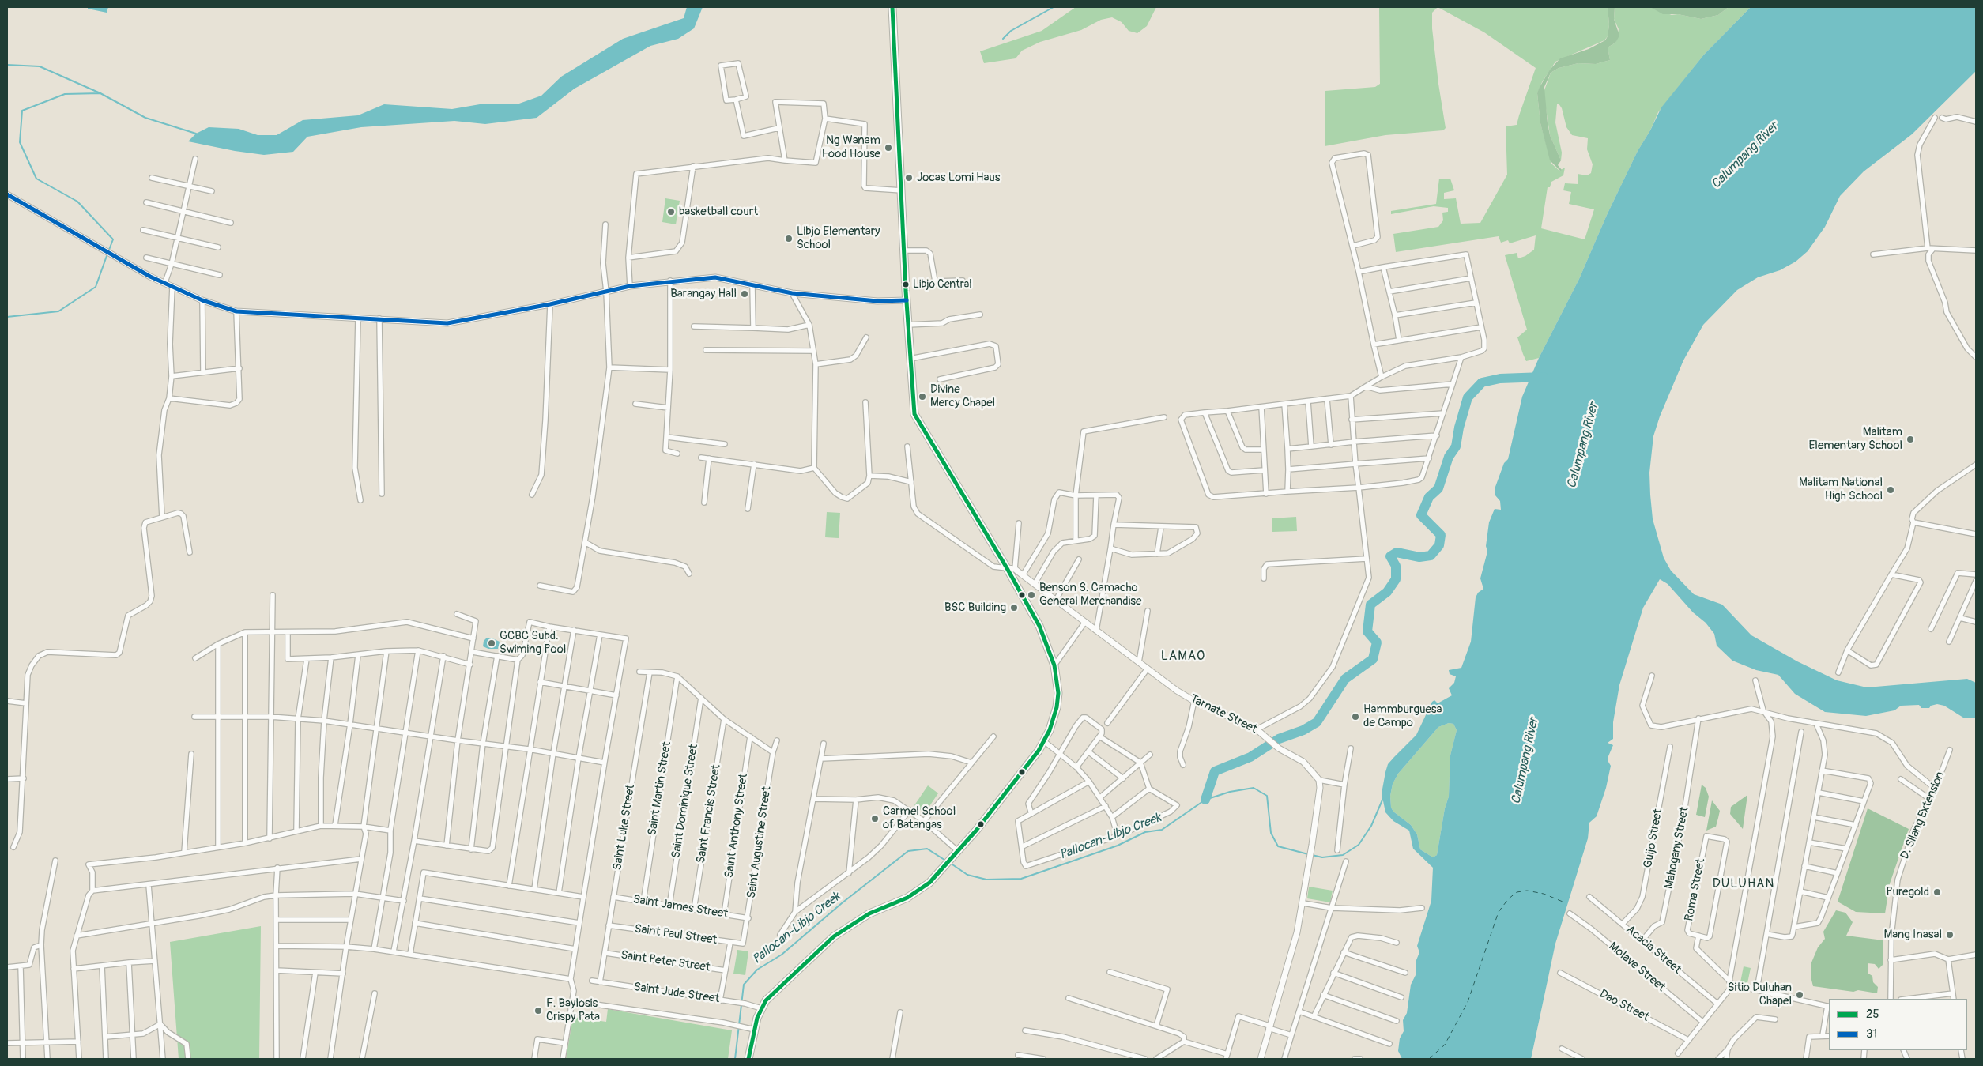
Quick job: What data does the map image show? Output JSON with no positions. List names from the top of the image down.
{
  "streets": {
    "street": [
      "Tarnate Street",
      "Saint Martin Street",
      "Saint Dominique Street",
      "Saint Francis Street",
      "D. Silang Extension",
      "Saint Anthony Street",
      "Saint Luke Street",
      "Guijo Street",
      "Saint Augustine Street",
      "Mahogany Street",
      "Roma Street",
      "Saint James Street",
      "Saint Paul Street",
      "Acacia Street",
      "Saint Peter Street",
      "Molave Street",
      "Saint Jude Street",
      "Dao Street"
    ]
  },
  "crossings": [
    ["Saint Martin Street", "Saint James Street"],
    ["Saint Dominique Street", "Saint James Street"],
    ["Saint Francis Street", "Saint James Street"],
    ["Saint Anthony Street", "Saint James Street"],
    ["Saint Luke Street", "Saint James Street"],
    ["Saint Luke Street", "Saint Paul Street"],
    ["Saint Luke Street", "Saint Peter Street"],
    ["Saint Luke Street", "Saint Jude Street"],
    ["Guijo Street", "Acacia Street"],
    ["Saint Augustine Street", "Saint James Street"],
    ["Saint Augustine Street", "Saint Paul Street"],
    ["Mahogany Street", "Acacia Street"]
  ],
  "districts": ["LAMAO", "DULUHAN"],
  "water": ["Calumpang River", "Pallocan-Libjo Creek"],
  "places": [
    "Ng Wanam Food House",
    "Jocas Lomi Haus",
    "basketball court",
    "Libjo Elementary School",
    "Libjo Central",
    "Barangay Hall",
    "Divine Mercy Chapel",
    "Malitam Elementary School",
    "Malitam National High School",
    "Benson S. Camacho General Merchandise",
    "BSC Building",
    "GCBC Subd. Swiming Pool",
    "Hammburguesa de Campo",
    "Carmel School of Batangas",
    "Puregold",
    "Mang Inasal",
    "Sitio Duluhan Chapel",
    "F. Baylosis Crispy Pata"
  ],
  "lines": ["transit line 25", "transit line 31"],
  "legend": ["25", "31"]
}
